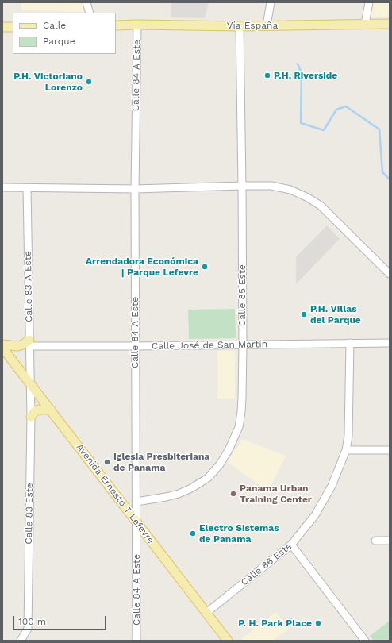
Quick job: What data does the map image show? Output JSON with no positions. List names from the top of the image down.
{
  "streets": {
    "main road": ["Vía España", "Avenida Ernesto T Lefevre"],
    "street": [
      "Calle 84 A Este",
      "Calle 83 A Este",
      "Calle 85 Este",
      "Calle José de San Martín",
      "Calle 83 Este",
      "Calle 86 Este"
    ]
  },
  "crossings": [
    ["Vía España", "Calle 84 A Este"],
    ["Vía España", "Calle 85 Este"],
    ["Calle 84 A Este", "Calle 85 Este"],
    ["Calle 84 A Este", "Calle José de San Martín"],
    ["Calle 84 A Este", "Avenida Ernesto T Lefevre"],
    ["Calle 83 A Este", "Calle José de San Martín"],
    ["Calle 83 A Este", "Avenida Ernesto T Lefevre"],
    ["Calle 83 A Este", "Calle 83 Este"],
    ["Calle 85 Este", "Calle José de San Martín"],
    ["Calle José de San Martín", "Calle 86 Este"],
    ["Avenida Ernesto T Lefevre", "Calle 83 Este"],
    ["Avenida Ernesto T Lefevre", "Calle 86 Este"]
  ],
  "places": [
    "P.H. Riverside",
    "P.H. Victoriano Lorenzo",
    "Arrendadora Económica | Parque Lefevre",
    "P.H. Villas del Parque",
    "Iglesia Presbiteriana de Panama",
    "Panama Urban Training Center",
    "Electro Sistemas de Panama",
    "P. H. Park Place"
  ],
  "legend": ["Calle", "Parque"],
  "scale_bar": "100 m"
}
